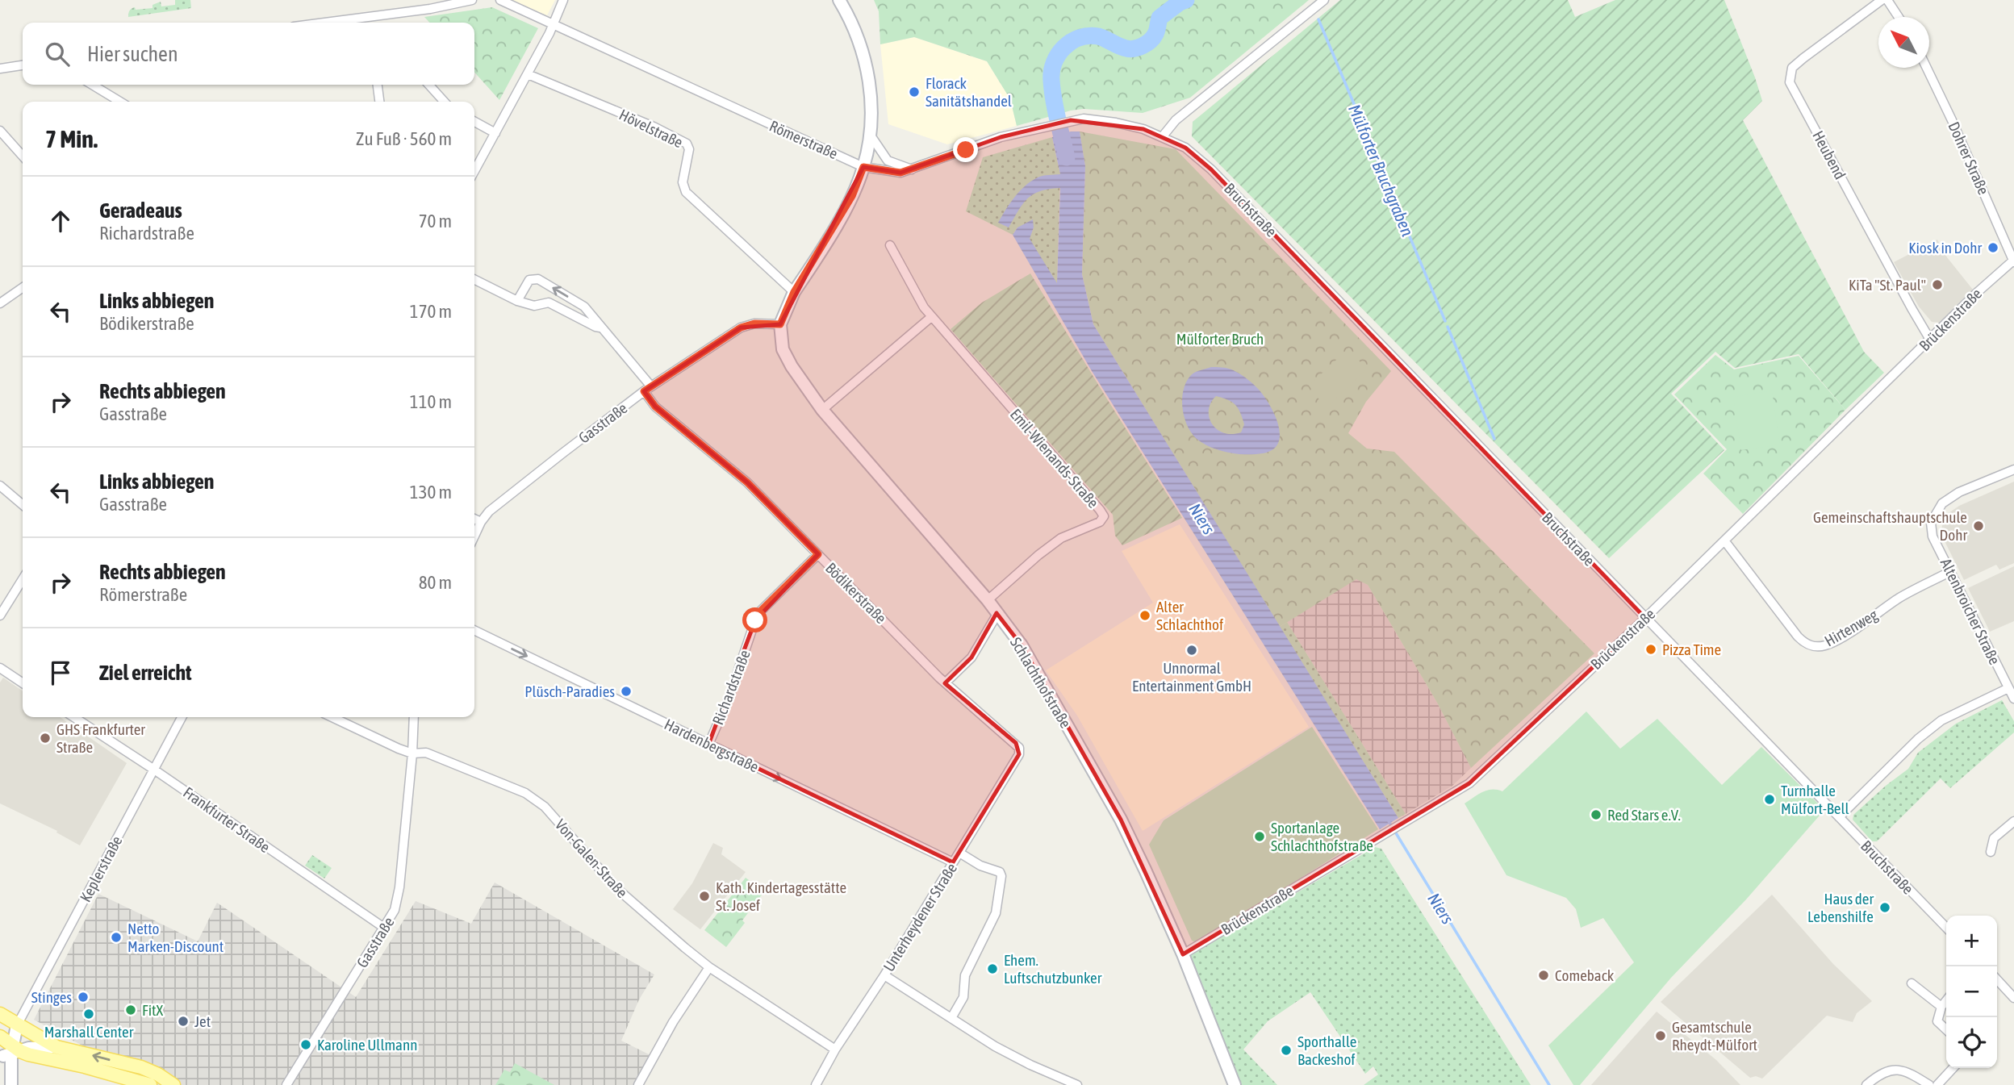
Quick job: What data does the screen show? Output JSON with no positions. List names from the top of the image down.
{
  "streets": {
    "main road": ["Schlachthofstraße"],
    "street": [
      "Hövelstraße",
      "Römerstraße",
      "Heubend",
      "Dohrer Straße",
      "Bruchstraße",
      "Brückenstraße",
      "Gasstraße",
      "Emil-Wienands-Straße",
      "Bödikerstraße",
      "Altenbroicher Straße",
      "Hirtenweg",
      "Richardstraße",
      "Hardenbergstraße",
      "Frankfurter Straße",
      "Von-Galen-Straße",
      "Keplerstraße",
      "Unterheydener Straße"
    ]
  },
  "crossings": [
    ["Römerstraße", "Bruchstraße"],
    ["Heubend", "Brückenstraße"],
    ["Dohrer Straße", "Brückenstraße"],
    ["Bruchstraße", "Brückenstraße"],
    ["Brückenstraße", "Hirtenweg"],
    ["Brückenstraße", "Schlachthofstraße"],
    ["Gasstraße", "Bödikerstraße"],
    ["Gasstraße", "Schlachthofstraße"],
    ["Gasstraße", "Frankfurter Straße"],
    ["Gasstraße", "Von-Galen-Straße"],
    ["Emil-Wienands-Straße", "Schlachthofstraße"],
    ["Bödikerstraße", "Richardstraße"],
    ["Bödikerstraße", "Unterheydener Straße"],
    ["Altenbroicher Straße", "Hirtenweg"],
    ["Richardstraße", "Hardenbergstraße"],
    ["Hardenbergstraße", "Unterheydener Straße"],
    ["Frankfurter Straße", "Keplerstraße"],
    ["Von-Galen-Straße", "Unterheydener Straße"]
  ],
  "one_way": ["Hardenbergstraße"],
  "water": ["Mülforter Bruchgraben", "Niers"],
  "parks": ["Mülforter Bruch"],
  "places": [
    "Florack Sanitätshandel",
    "Kiosk in Dohr",
    "KiTa \"St. Paul\"",
    "Gemeinschaftshauptschule Dohr",
    "Alter Schlachthof",
    "Pizza Time",
    "Unnormal Entertainment GmbH",
    "Plüsch-Paradies",
    "GHS Frankfurter Straße",
    "Turnhalle Mülfort-Bell",
    "Red Stars e.V.",
    "Sportanlage Schlachthofstraße",
    "Kath. Kindertagesstätte St. Josef",
    "Haus der Lebenshilfe",
    "Netto Marken-Discount",
    "Ehem. Luftschutzbunker",
    "Comeback",
    "Stinges",
    "FitX",
    "Marshall Center",
    "Jet",
    "Gesamtschule Rheydt-Mülfort",
    "Karoline Ullmann",
    "Sporthalle Backeshof"
  ],
  "north": "top left",
  "page": {
    "search": "Hier suchen",
    "heading": ["7 Min.", "Zu Fuß · 560 m"],
    "list": [
      ["Geradeaus", "Richardstraße", "70 m"],
      ["Links abbiegen", "Bödikerstraße", "170 m"],
      ["Rechts abbiegen", "Gasstraße", "110 m"],
      ["Links abbiegen", "Gasstraße", "130 m"],
      ["Rechts abbiegen", "Römerstraße", "80 m"],
      "Ziel erreicht"
    ],
    "map_buttons": ["+", "−"]
  }
}
